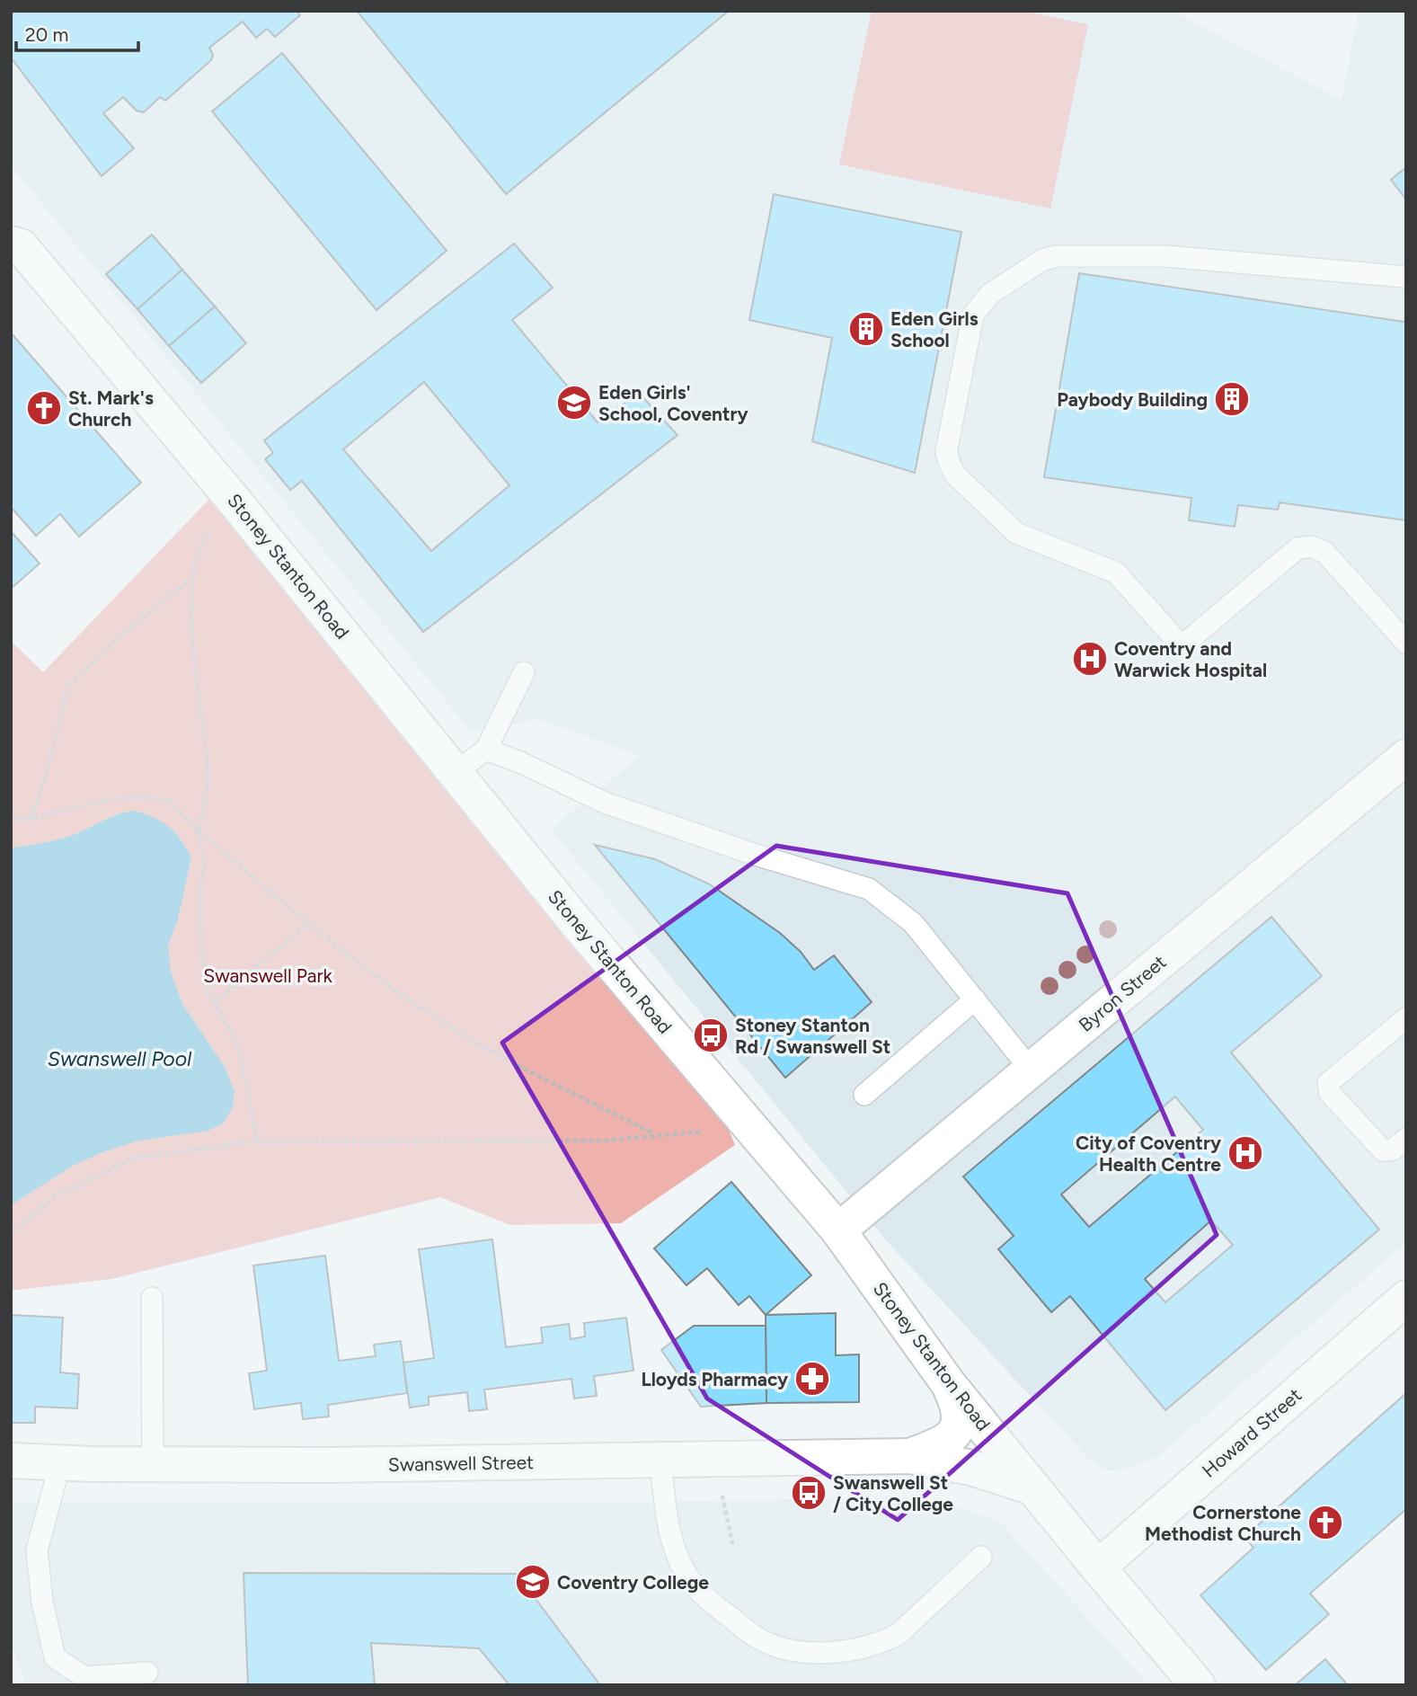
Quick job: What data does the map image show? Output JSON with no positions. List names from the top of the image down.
{
  "streets": {
    "main road": [
      "Stoney Stanton Road",
      "Byron Street",
      "Howard Street",
      "Swanswell Street"
    ]
  },
  "crossings": [
    ["Stoney Stanton Road", "Byron Street"],
    ["Stoney Stanton Road", "Howard Street"],
    ["Stoney Stanton Road", "Swanswell Street"]
  ],
  "water": ["Swanswell Pool"],
  "parks": ["Swanswell Park"],
  "places": {
    "building": ["Eden Girls School", "Paybody Building"],
    "school or university": ["Eden Girls' School, Coventry", "Coventry College"],
    "church": ["St. Mark's Church", "Cornerstone Methodist Church"],
    "hospital": ["Coventry and Warwick Hospital", "City of Coventry Health Centre"],
    "bus stop": ["Stoney Stanton Rd / Swanswell St", "Swanswell St / City College"],
    "pharmacy": ["Lloyds Pharmacy"]
  },
  "scale_bar": "20 m"
}
